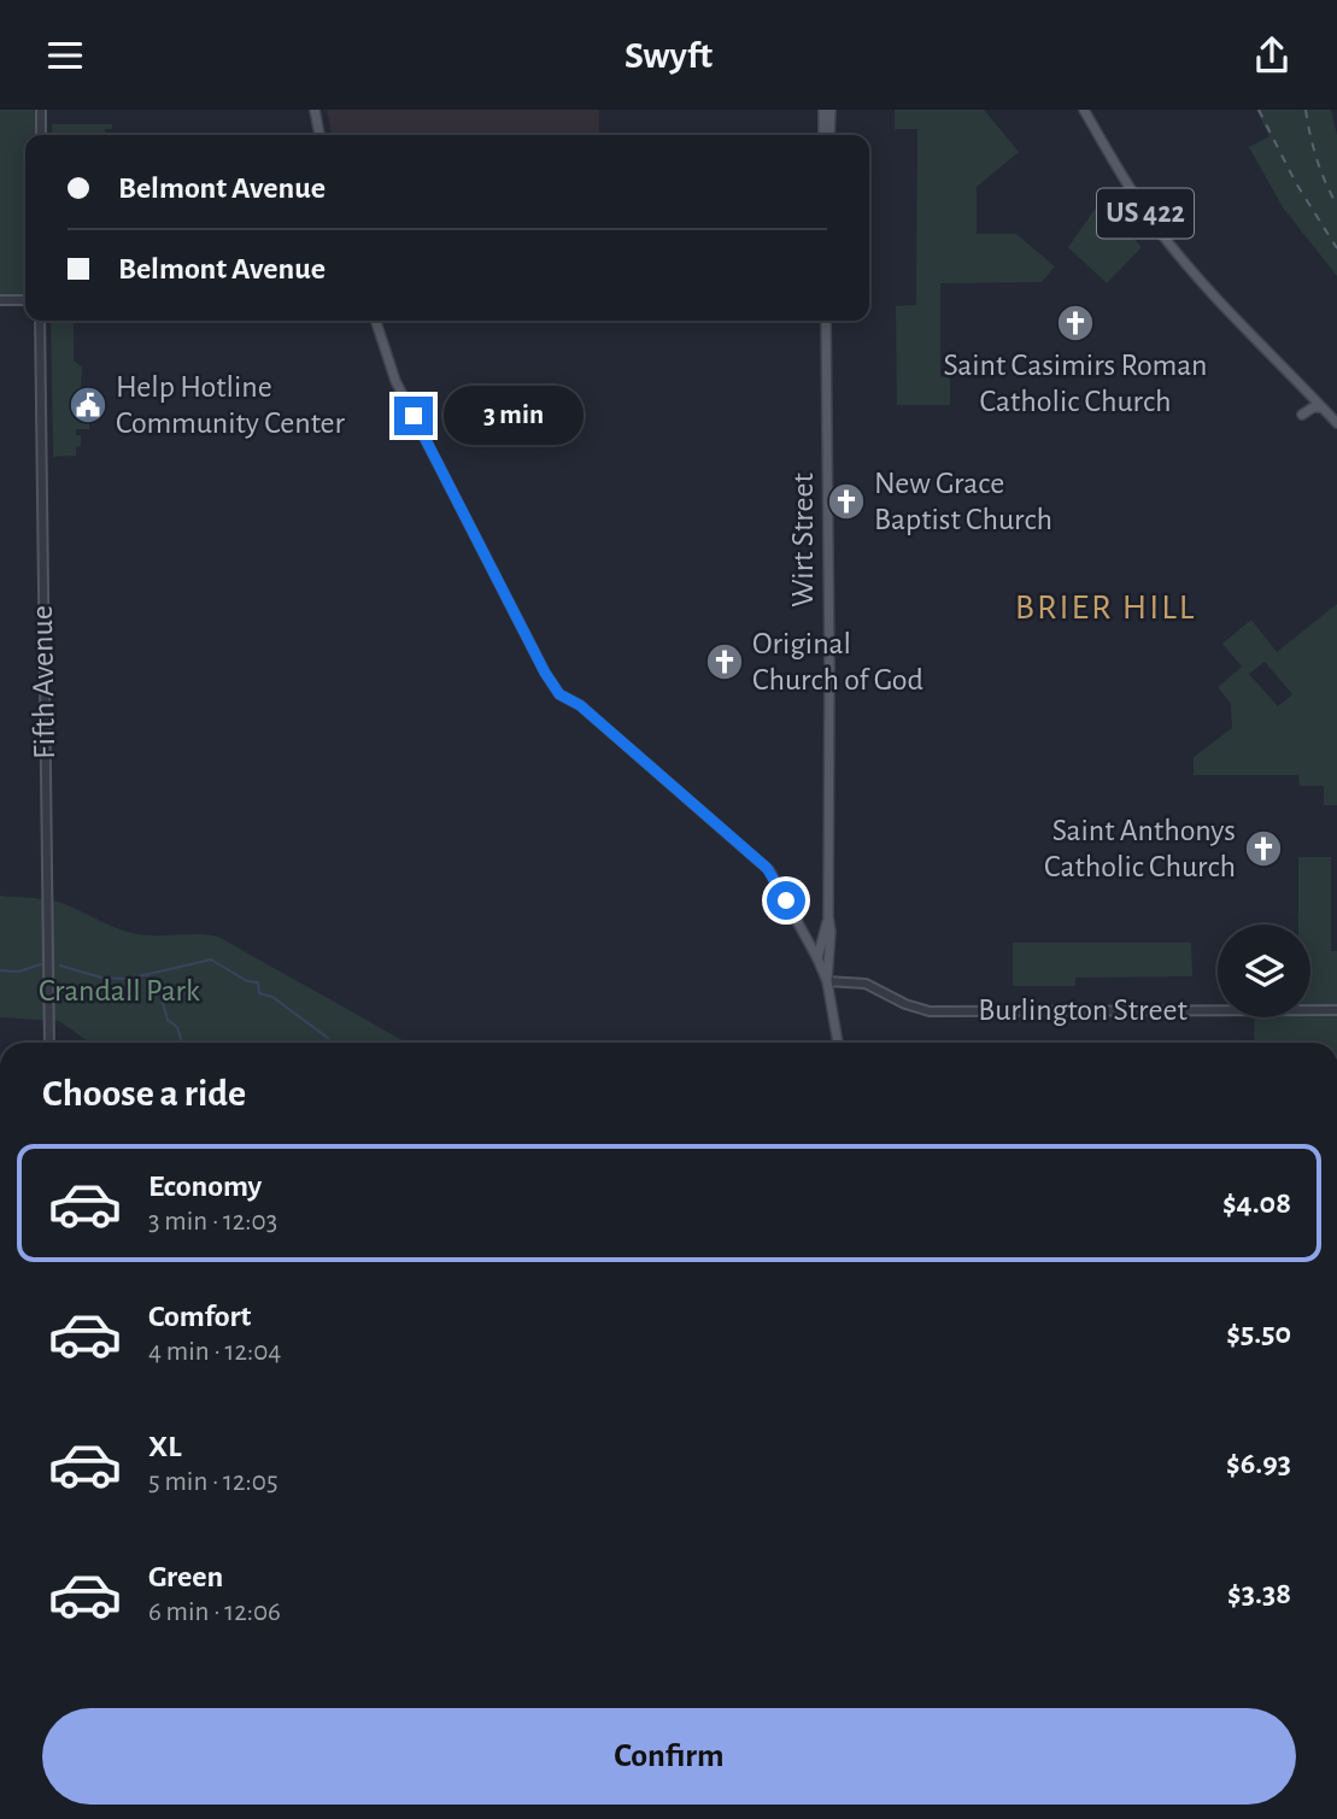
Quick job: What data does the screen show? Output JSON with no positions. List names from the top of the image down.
{
  "streets": {
    "main road": ["US 422", "Wirt Street"],
    "street": ["Fifth Avenue", "Burlington Street"]
  },
  "crossings": [
    ["Wirt Street", "Burlington Street"]
  ],
  "districts": ["BRIER HILL"],
  "parks": ["Crandall Park"],
  "places": {
    "church": [
      "Saint Casimirs Roman Catholic Church",
      "New Grace Baptist Church",
      "Original Church of God",
      "Saint Anthonys Catholic Church"
    ],
    "public building": ["Help Hotline Community Center"]
  },
  "page": {
    "header": "Swyft",
    "banner": ["Belmont Avenue", "Belmont Avenue"],
    "bubble": "3 min",
    "heading": "Choose a ride",
    "list": [
      {
        "name": "Economy",
        "note": "3 min · 12:03",
        "value": "$4.08"
      },
      {
        "name": "Comfort",
        "note": "4 min · 12:04",
        "value": "$5.50"
      },
      {
        "name": "XL",
        "note": "5 min · 12:05",
        "value": "$6.93"
      },
      {
        "name": "Green",
        "note": "6 min · 12:06",
        "value": "$3.38"
      }
    ],
    "buttons": "Confirm"
  }
}
